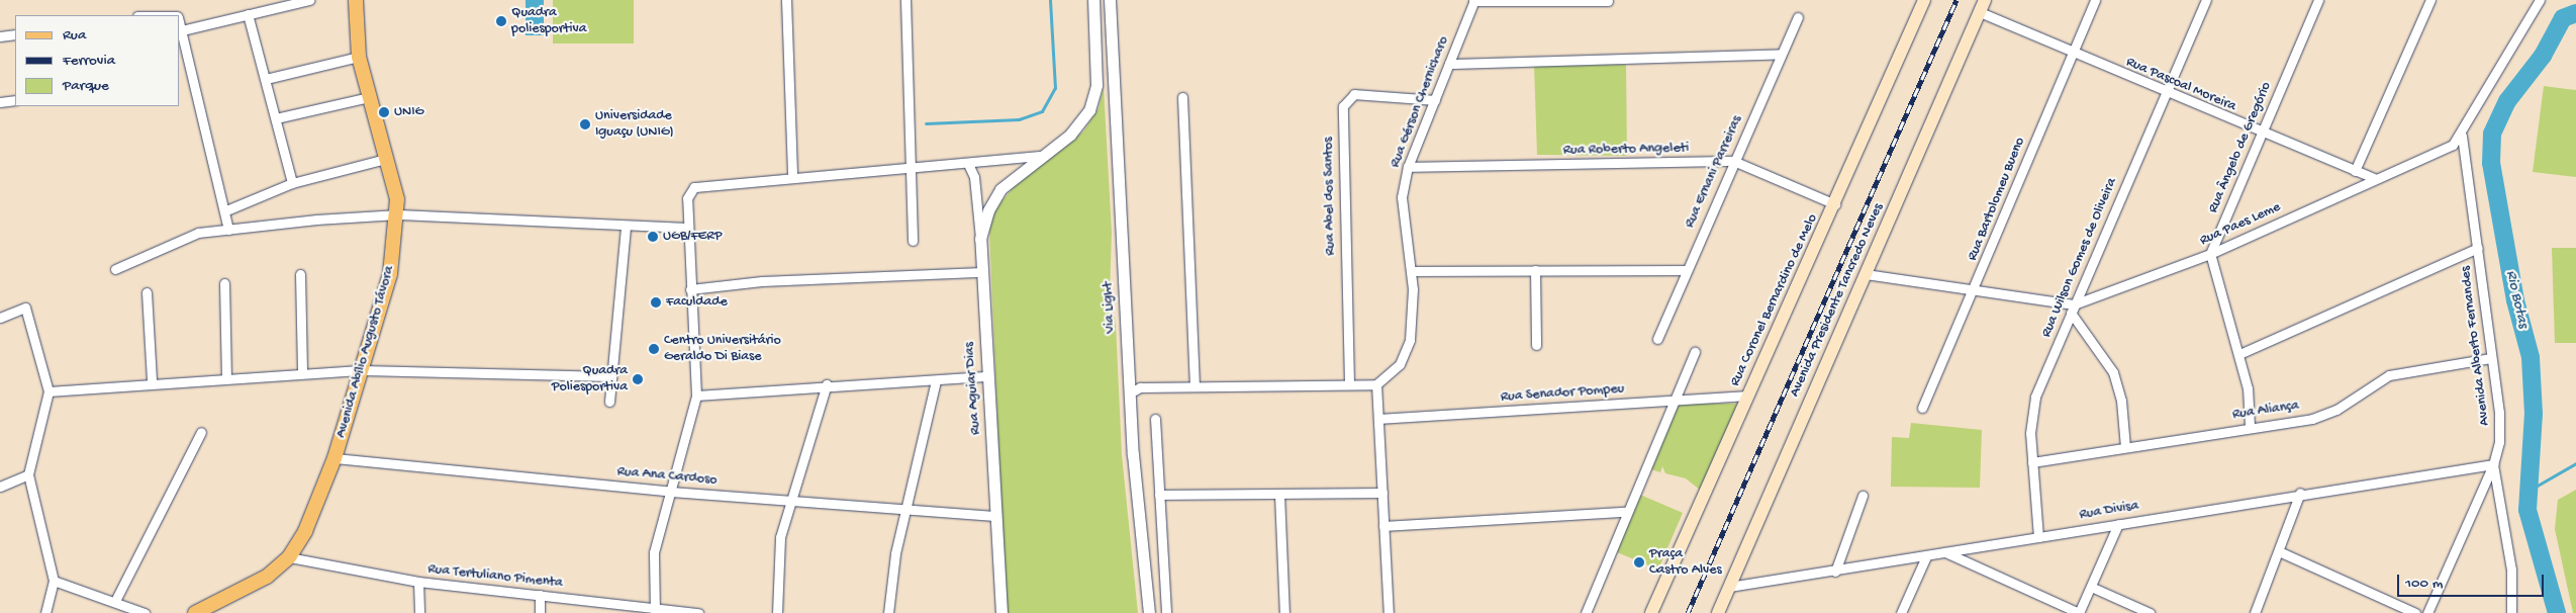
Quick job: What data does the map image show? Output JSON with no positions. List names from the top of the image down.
{
  "streets": {
    "main road": ["Rua Coronel Bernardino de Melo", "Avenida Presidente Tancredo Neves", "Avenida Abílio Augusto Távora"],
    "street": [
      "Rua Pascoal Moreira",
      "Rua Gérson Chernicharo",
      "Rua Ângelo de Gregório",
      "Rua Roberto Angeleti",
      "Rua Ernani Parreiras",
      "Rua Abel dos Santos",
      "Rua Bartolomeu Bueno",
      "Rua Paes Leme",
      "Rua Wilson Gomes de Oliveira",
      "Via Light",
      "Avenida Alberto Fernandes",
      "Rua Aguiar Dias",
      "Rua Senador Pompeu",
      "Rua Aliança",
      "Rua Ana Cardoso",
      "Rua Divisa",
      "Rua Tertuliano Pimenta"
    ]
  },
  "crossings": [
    ["Rua Pascoal Moreira", "Rua Ângelo de Gregório"],
    ["Rua Pascoal Moreira", "Rua Bartolomeu Bueno"],
    ["Rua Pascoal Moreira", "Rua Paes Leme"],
    ["Rua Pascoal Moreira", "Rua Wilson Gomes de Oliveira"],
    ["Rua Pascoal Moreira", "Avenida Presidente Tancredo Neves"],
    ["Rua Gérson Chernicharo", "Rua Roberto Angeleti"],
    ["Rua Gérson Chernicharo", "Rua Abel dos Santos"],
    ["Rua Ângelo de Gregório", "Rua Paes Leme"],
    ["Rua Roberto Angeleti", "Rua Ernani Parreiras"],
    ["Rua Roberto Angeleti", "Rua Coronel Bernardino de Melo"],
    ["Rua Bartolomeu Bueno", "Rua Paes Leme"],
    ["Rua Paes Leme", "Rua Wilson Gomes de Oliveira"],
    ["Rua Paes Leme", "Avenida Presidente Tancredo Neves"],
    ["Rua Paes Leme", "Avenida Alberto Fernandes"],
    ["Rua Wilson Gomes de Oliveira", "Rua Aliança"],
    ["Rua Wilson Gomes de Oliveira", "Rua Divisa"],
    ["Rua Coronel Bernardino de Melo", "Rua Senador Pompeu"],
    ["Avenida Presidente Tancredo Neves", "Rua Divisa"],
    ["Avenida Alberto Fernandes", "Rua Aliança"],
    ["Avenida Alberto Fernandes", "Rua Divisa"],
    ["Avenida Abílio Augusto Távora", "Rua Ana Cardoso"],
    ["Avenida Abílio Augusto Távora", "Rua Tertuliano Pimenta"],
    ["Rua Aguiar Dias", "Rua Ana Cardoso"]
  ],
  "water": ["Rio Botas"],
  "places": [
    "Quadra poliesportiva",
    "UNIG",
    "Universidade Iguaçu (UNIG)",
    "UGB/FERP",
    "Faculdade",
    "Centro Universitário Geraldo Di Biase",
    "Quadra Poliesportiva",
    "Praça Castro Alves"
  ],
  "legend": ["Rua", "Ferrovia", "Parque"],
  "scale_bar": "100 m"
}
